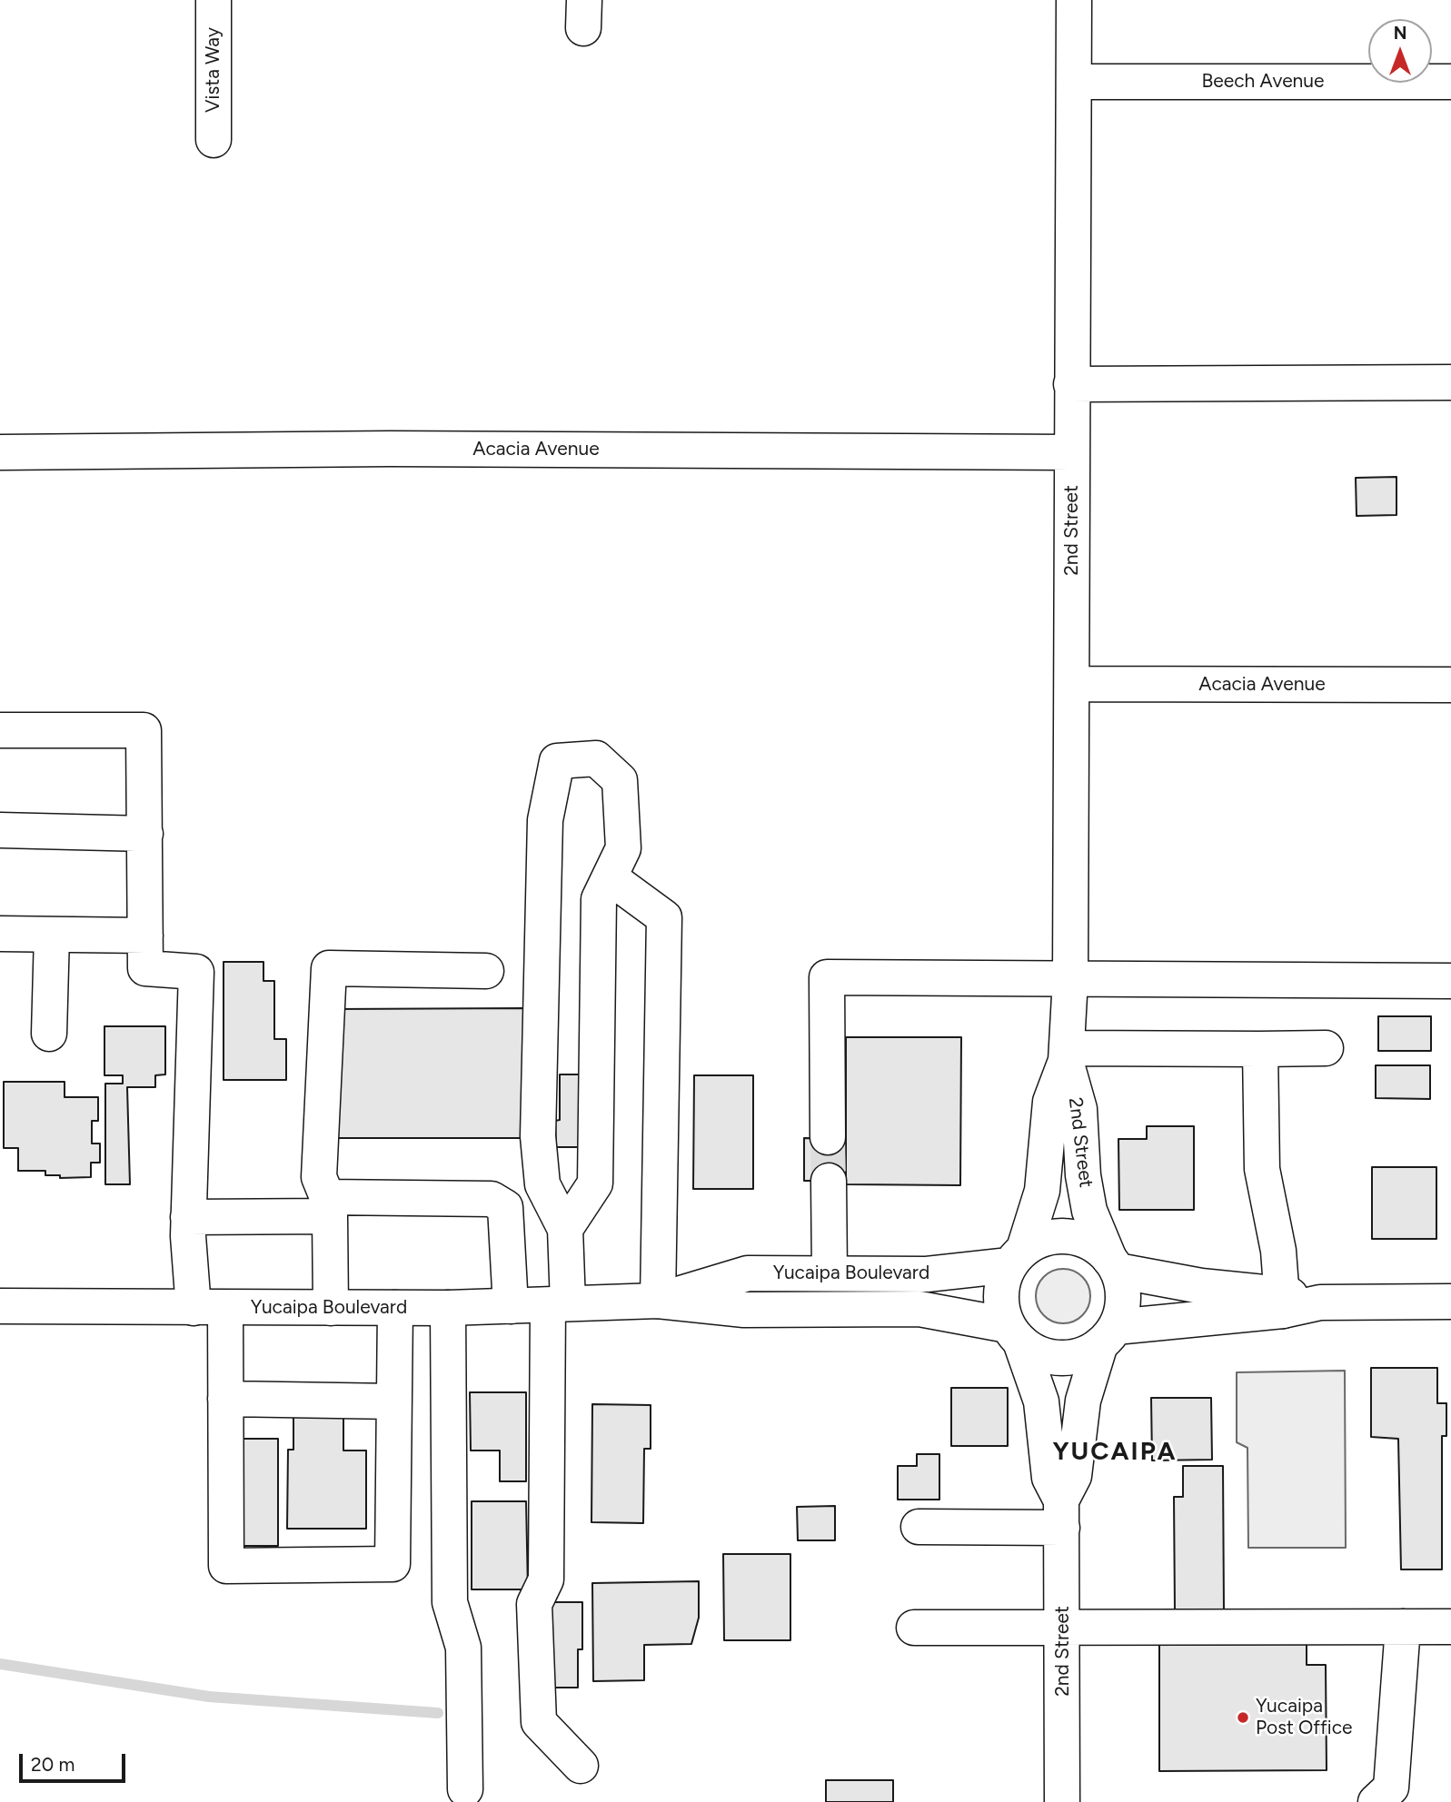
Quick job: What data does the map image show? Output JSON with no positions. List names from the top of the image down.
{
  "streets": {
    "street": [
      "Vista Way",
      "Beech Avenue",
      "Acacia Avenue",
      "2nd Street",
      "Yucaipa Boulevard"
    ]
  },
  "crossings": [
    ["Beech Avenue", "2nd Street"],
    ["Acacia Avenue", "2nd Street"],
    ["2nd Street", "Yucaipa Boulevard"]
  ],
  "districts": ["YUCAIPA"],
  "places": ["Yucaipa Post Office"],
  "scale_bar": "20 m",
  "north": "top"
}
